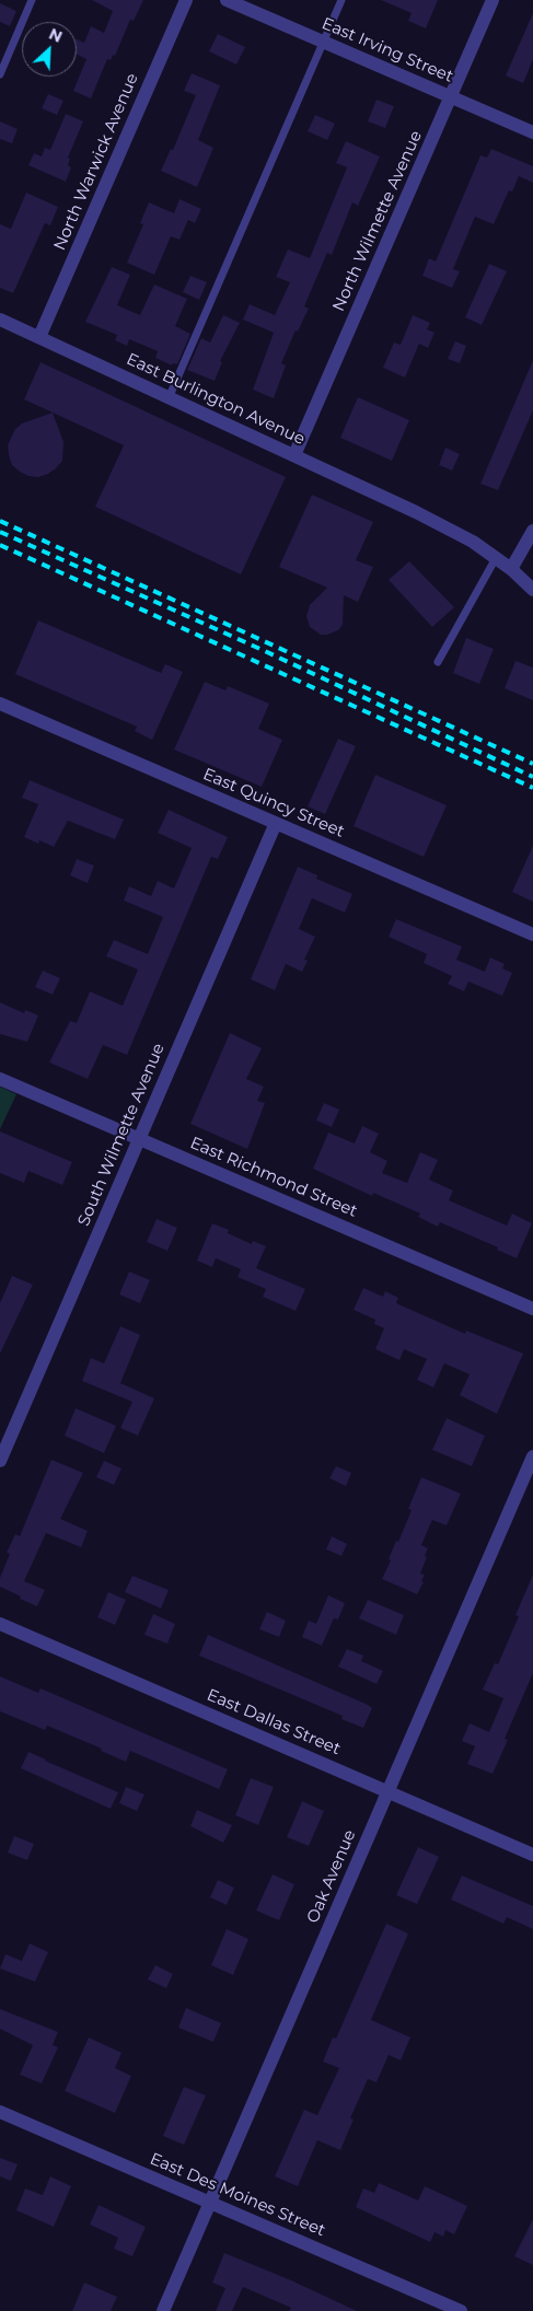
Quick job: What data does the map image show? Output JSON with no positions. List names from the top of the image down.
{
  "streets": {
    "street": [
      "East Irving Street",
      "North Warwick Avenue",
      "North Wilmette Avenue",
      "East Burlington Avenue",
      "East Quincy Street",
      "South Wilmette Avenue",
      "East Richmond Street",
      "East Dallas Street",
      "Oak Avenue",
      "East Des Moines Street"
    ]
  },
  "crossings": [
    ["East Irving Street", "North Wilmette Avenue"],
    ["North Warwick Avenue", "East Burlington Avenue"],
    ["North Wilmette Avenue", "East Burlington Avenue"],
    ["East Quincy Street", "South Wilmette Avenue"],
    ["South Wilmette Avenue", "East Richmond Street"],
    ["East Dallas Street", "Oak Avenue"],
    ["Oak Avenue", "East Des Moines Street"]
  ],
  "north": "top right"
}
